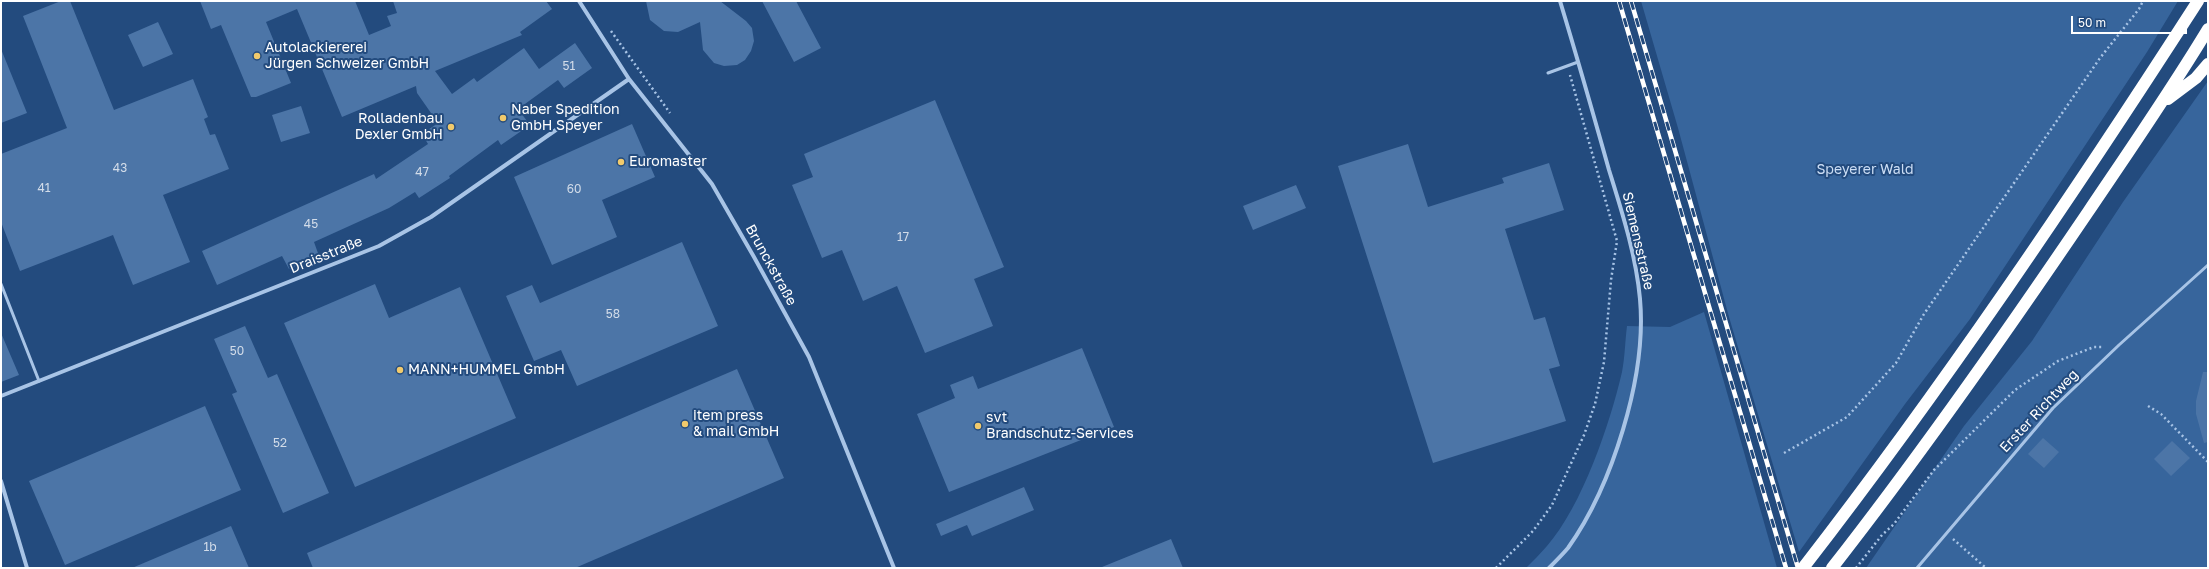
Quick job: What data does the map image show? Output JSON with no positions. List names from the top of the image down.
{
  "streets": {
    "street": ["Siemensstraße", "Draisstraße", "Brunckstraße"],
    "lane": ["Erster Richtweg"]
  },
  "crossings": [
    ["Draisstraße", "Brunckstraße"]
  ],
  "parks": ["Speyerer Wald"],
  "places": [
    "Autolackiererei Jürgen Schweizer GmbH",
    "Naber Spedition GmbH Speyer",
    "Rolladenbau Dexler GmbH",
    "Euromaster",
    "MANN+HUMMEL GmbH",
    "item press & mail GmbH",
    "svt Brandschutz-Services"
  ],
  "house_numbers": [
    "51",
    "43",
    "47",
    "41",
    "60",
    "45",
    "17",
    "58",
    "50",
    "52",
    "1b"
  ],
  "scale_bar": "50 m"
}
